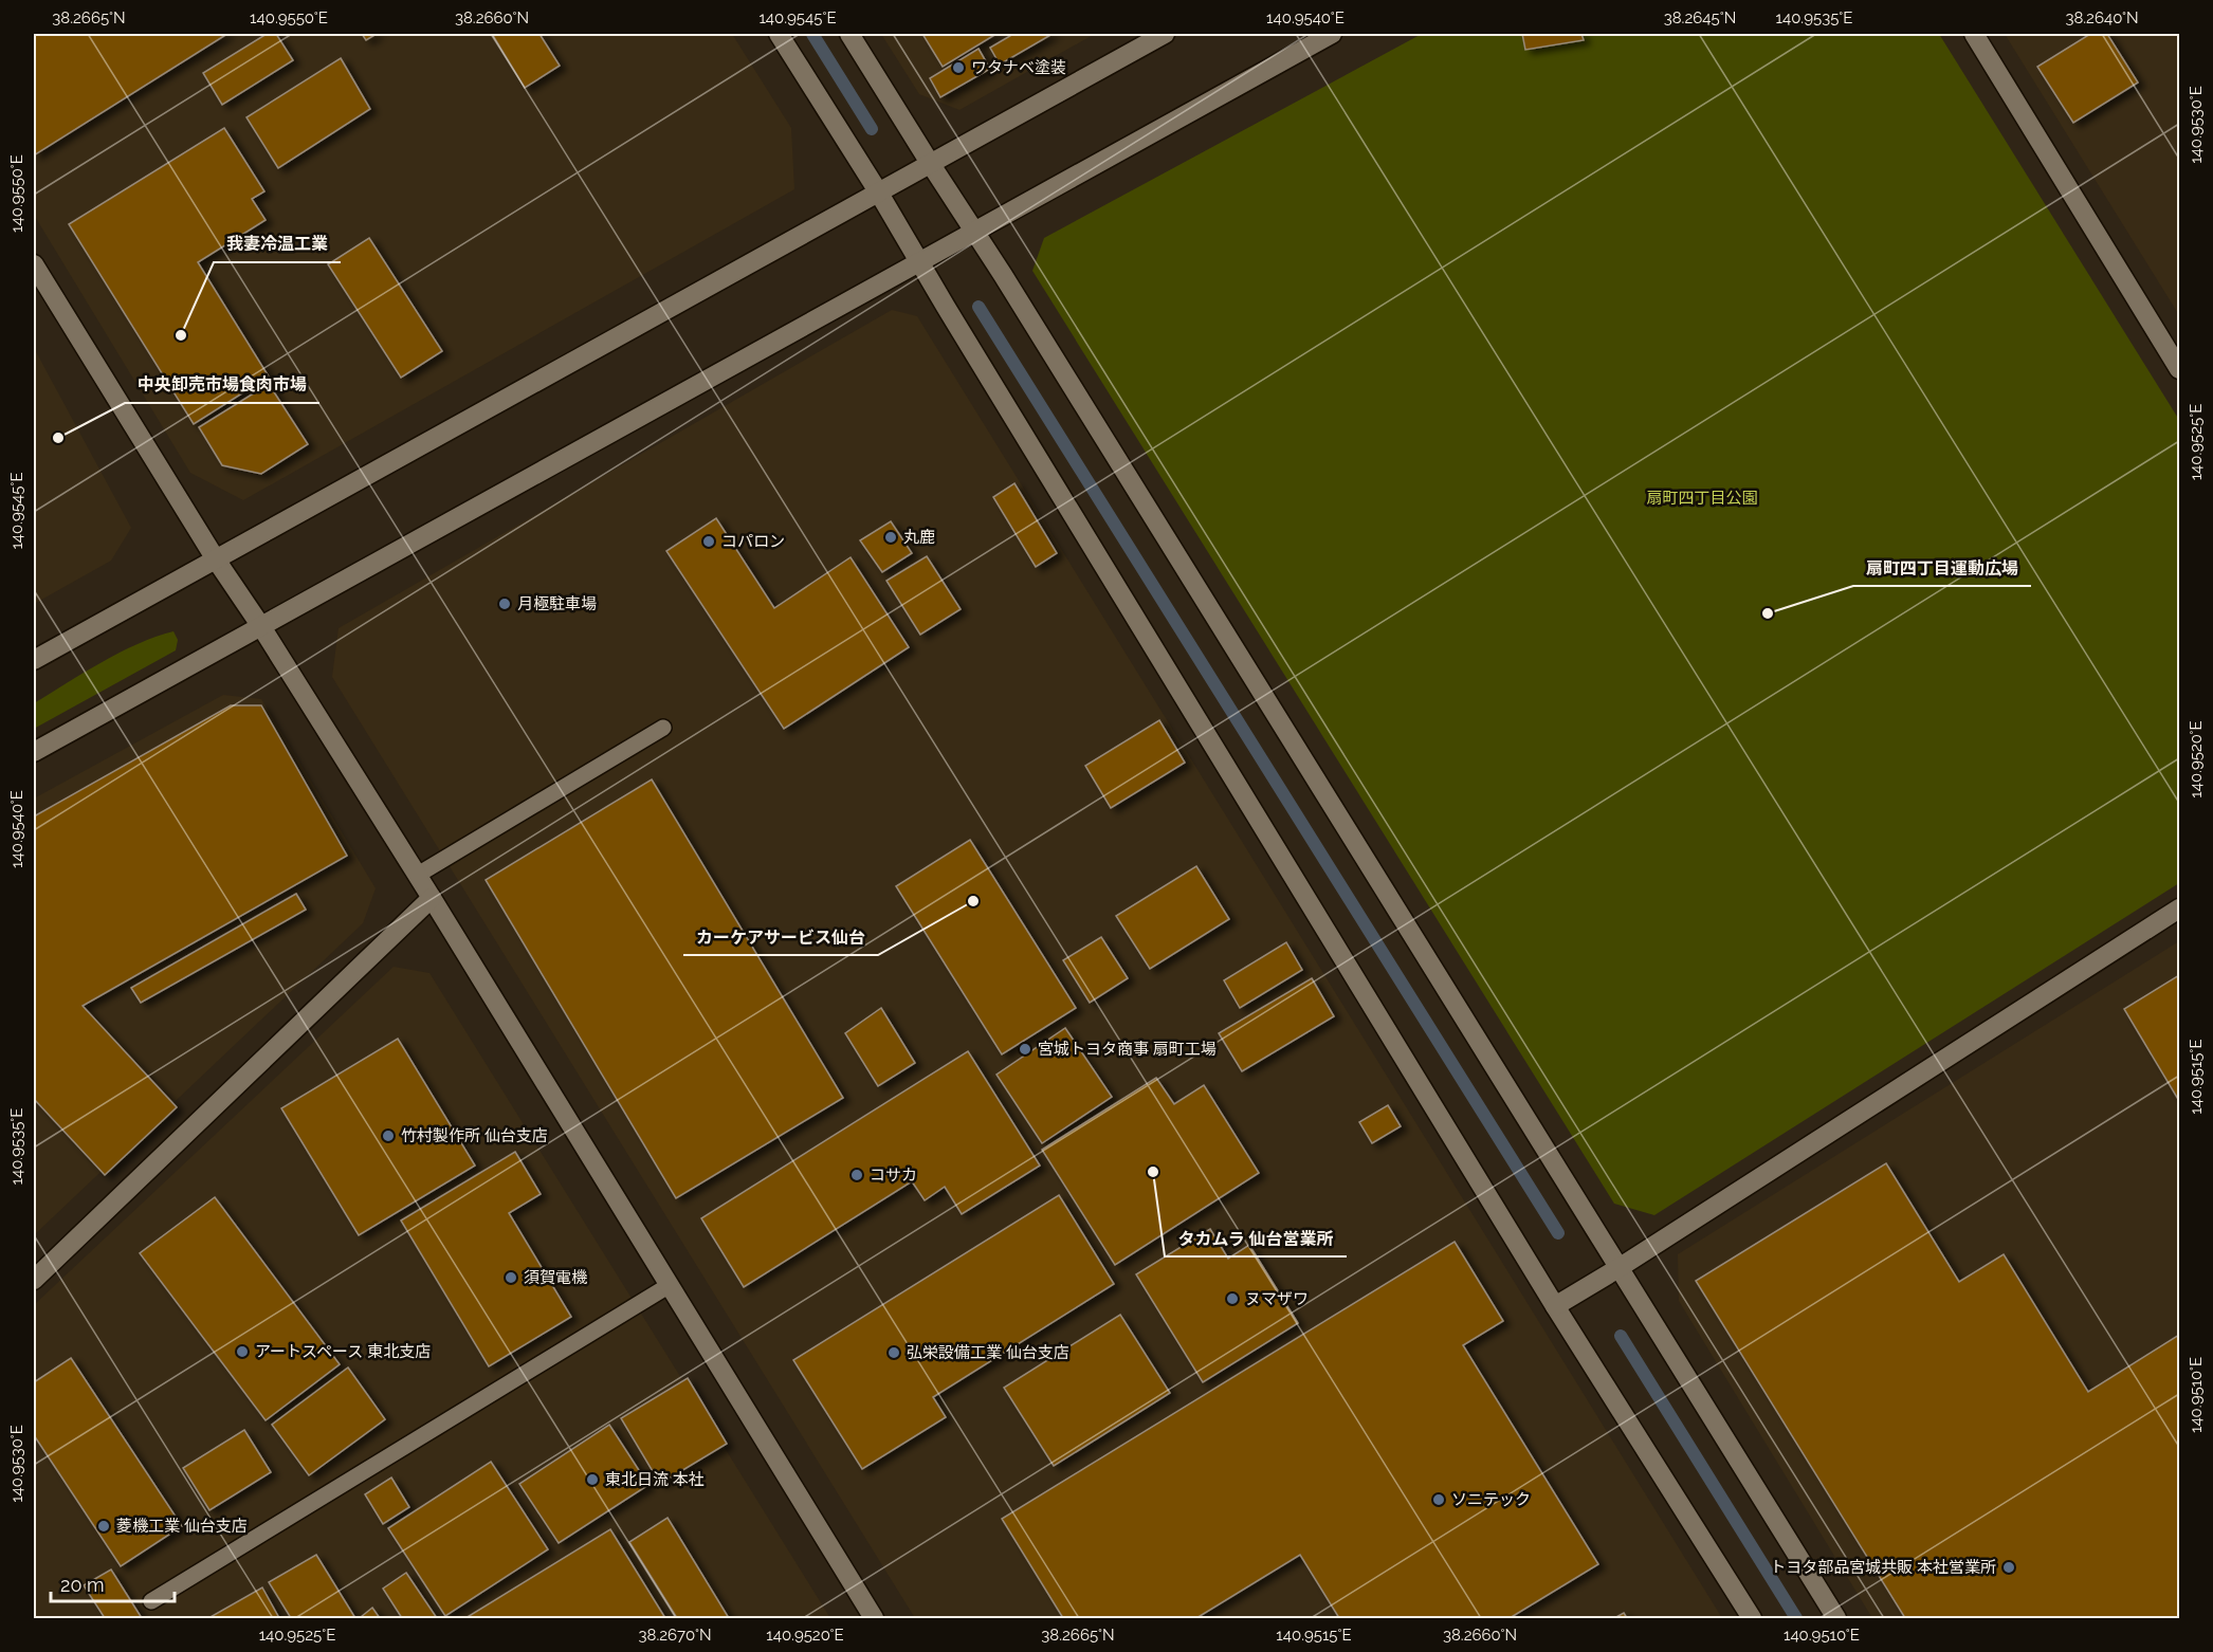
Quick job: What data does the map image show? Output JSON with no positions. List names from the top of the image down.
{
  "parks": ["扇町四丁目公園"],
  "places": [
    "ワタナベ塗装",
    "我妻冷温工業",
    "中央卸売市場食肉市場",
    "丸鹿",
    "コパロン",
    "月極駐車場",
    "扇町四丁目運動広場",
    "カーケアサービス仙台",
    "宮城トヨタ商事 扇町工場",
    "竹村製作所 仙台支店",
    "タカムラ 仙台営業所",
    "コサカ",
    "須賀電機",
    "ヌマザワ",
    "アートスペース 東北支店",
    "弘栄設備工業 仙台支店",
    "東北日流 本社",
    "ソニテック",
    "菱機工業 仙台支店",
    "トヨタ部品宮城共販 本社営業所"
  ],
  "scale_bar": "20 m",
  "coordinates": [
    "38.2665°N",
    "140.9550°E",
    "38.2660°N",
    "140.9545°E",
    "140.9540°E",
    "38.2645°N",
    "140.9535°E",
    "38.2640°N",
    "140.9530°E",
    "140.9525°E",
    "140.9520°E",
    "140.9515°E",
    "140.9510°E",
    "38.2670°N"
  ]
}
